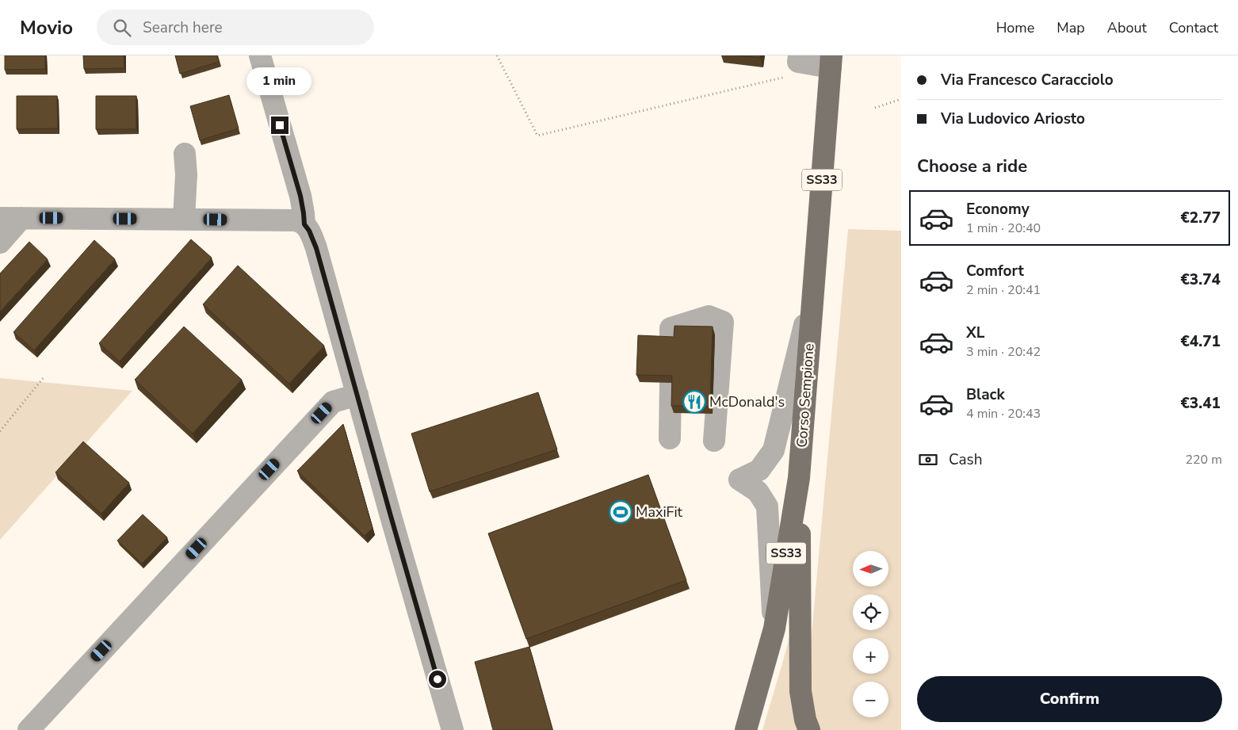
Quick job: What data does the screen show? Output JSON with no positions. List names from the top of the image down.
{
  "streets": {
    "main road": ["SS33", "Corso Sempione"]
  },
  "places": {
    "restaurant": ["McDonald's"],
    "sports": ["MaxiFit"]
  },
  "north": "left",
  "page": {
    "header": "Movio",
    "search": "Search here",
    "nav": [
      "Home",
      "Map",
      "About",
      "Contact"
    ],
    "banner": ["Via Francesco Caracciolo", "Via Ludovico Ariosto"],
    "bubble": "1 min",
    "heading": "Choose a ride",
    "list": [
      {
        "name": "Economy",
        "note": "1 min · 20:40",
        "value": "€2.77"
      },
      {
        "name": "Comfort",
        "note": "2 min · 20:41",
        "value": "€3.74"
      },
      {
        "name": "XL",
        "note": "3 min · 20:42",
        "value": "€4.71"
      },
      {
        "name": "Black",
        "note": "4 min · 20:43",
        "value": "€3.41"
      }
    ],
    "pay": ["Cash", "220 m"],
    "map_buttons": ["+", "−"],
    "buttons": "Confirm"
  }
}
